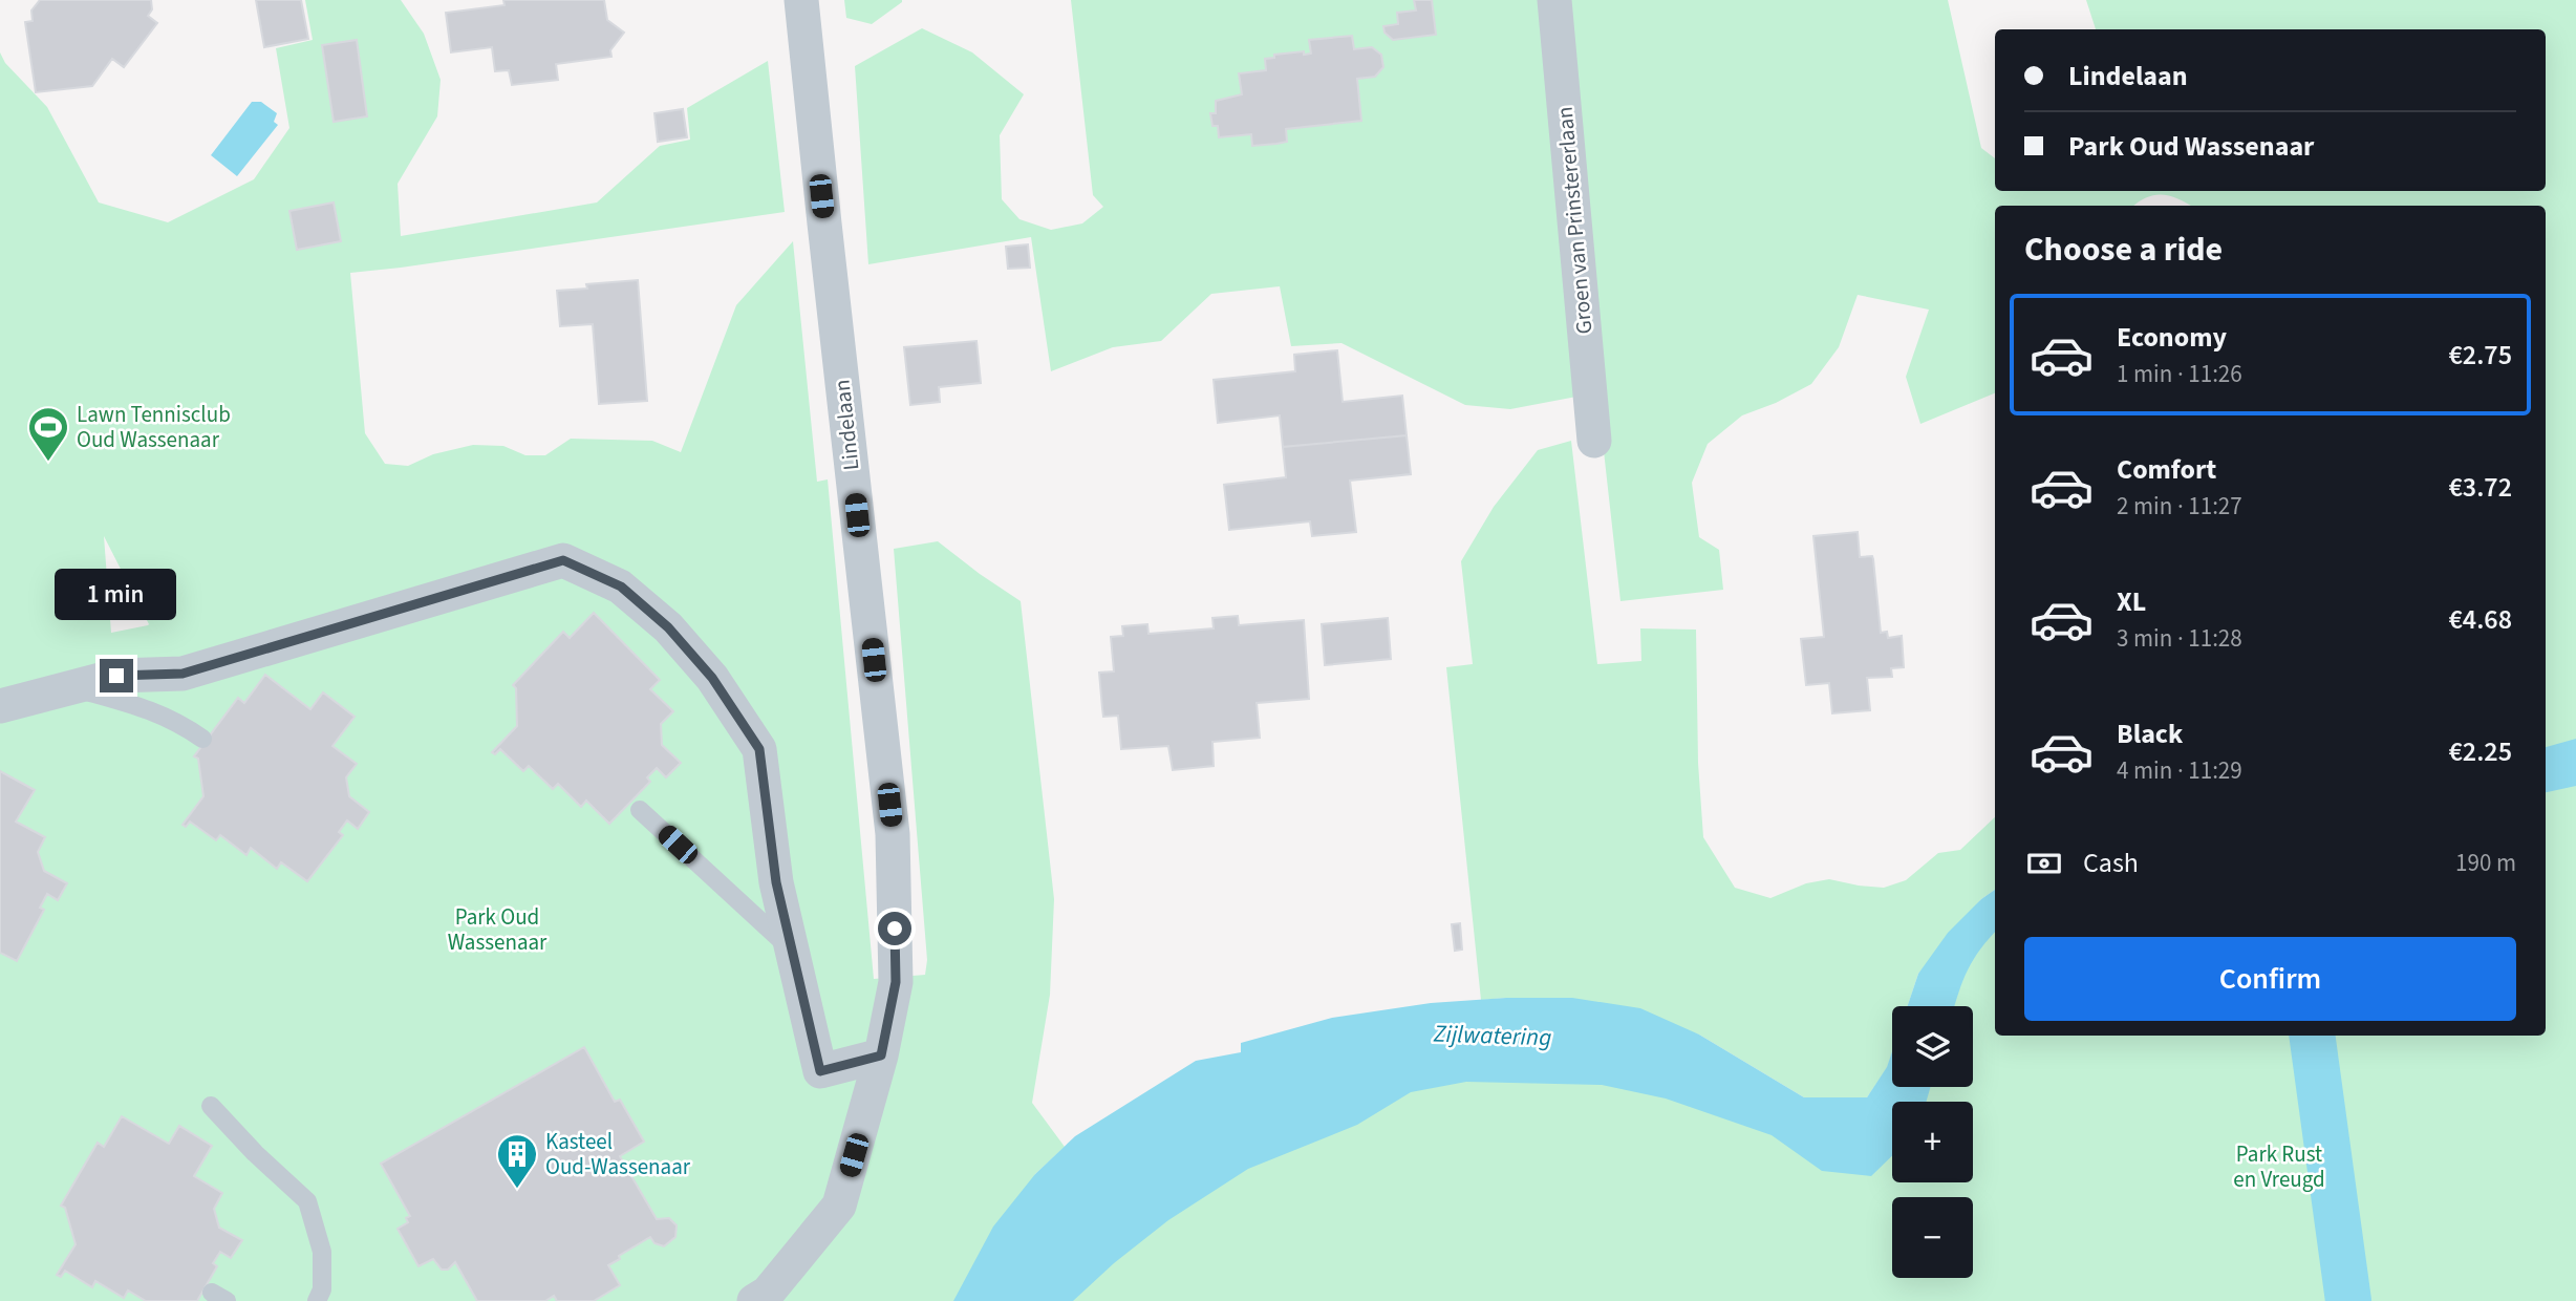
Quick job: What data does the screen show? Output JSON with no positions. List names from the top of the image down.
{
  "streets": {
    "street": ["Groen van Prinstererlaan", "Lindelaan"]
  },
  "water": ["Zijlwatering"],
  "parks": ["Park Oud Wassenaar", "Park Rust en Vreugd"],
  "places": {
    "sports": ["Lawn Tennisclub Oud Wassenaar"],
    "building": ["Kasteel Oud-Wassenaar"]
  },
  "page": {
    "banner": ["Lindelaan", "Park Oud Wassenaar"],
    "heading": "Choose a ride",
    "list": [
      {
        "name": "Economy",
        "note": "1 min · 11:26",
        "value": "€2.75"
      },
      {
        "name": "Comfort",
        "note": "2 min · 11:27",
        "value": "€3.72"
      },
      {
        "name": "XL",
        "note": "3 min · 11:28",
        "value": "€4.68"
      },
      {
        "name": "Black",
        "note": "4 min · 11:29",
        "value": "€2.25"
      }
    ],
    "bubble": "1 min",
    "pay": ["Cash", "190 m"],
    "buttons": "Confirm",
    "map_buttons": ["+", "−"]
  }
}
